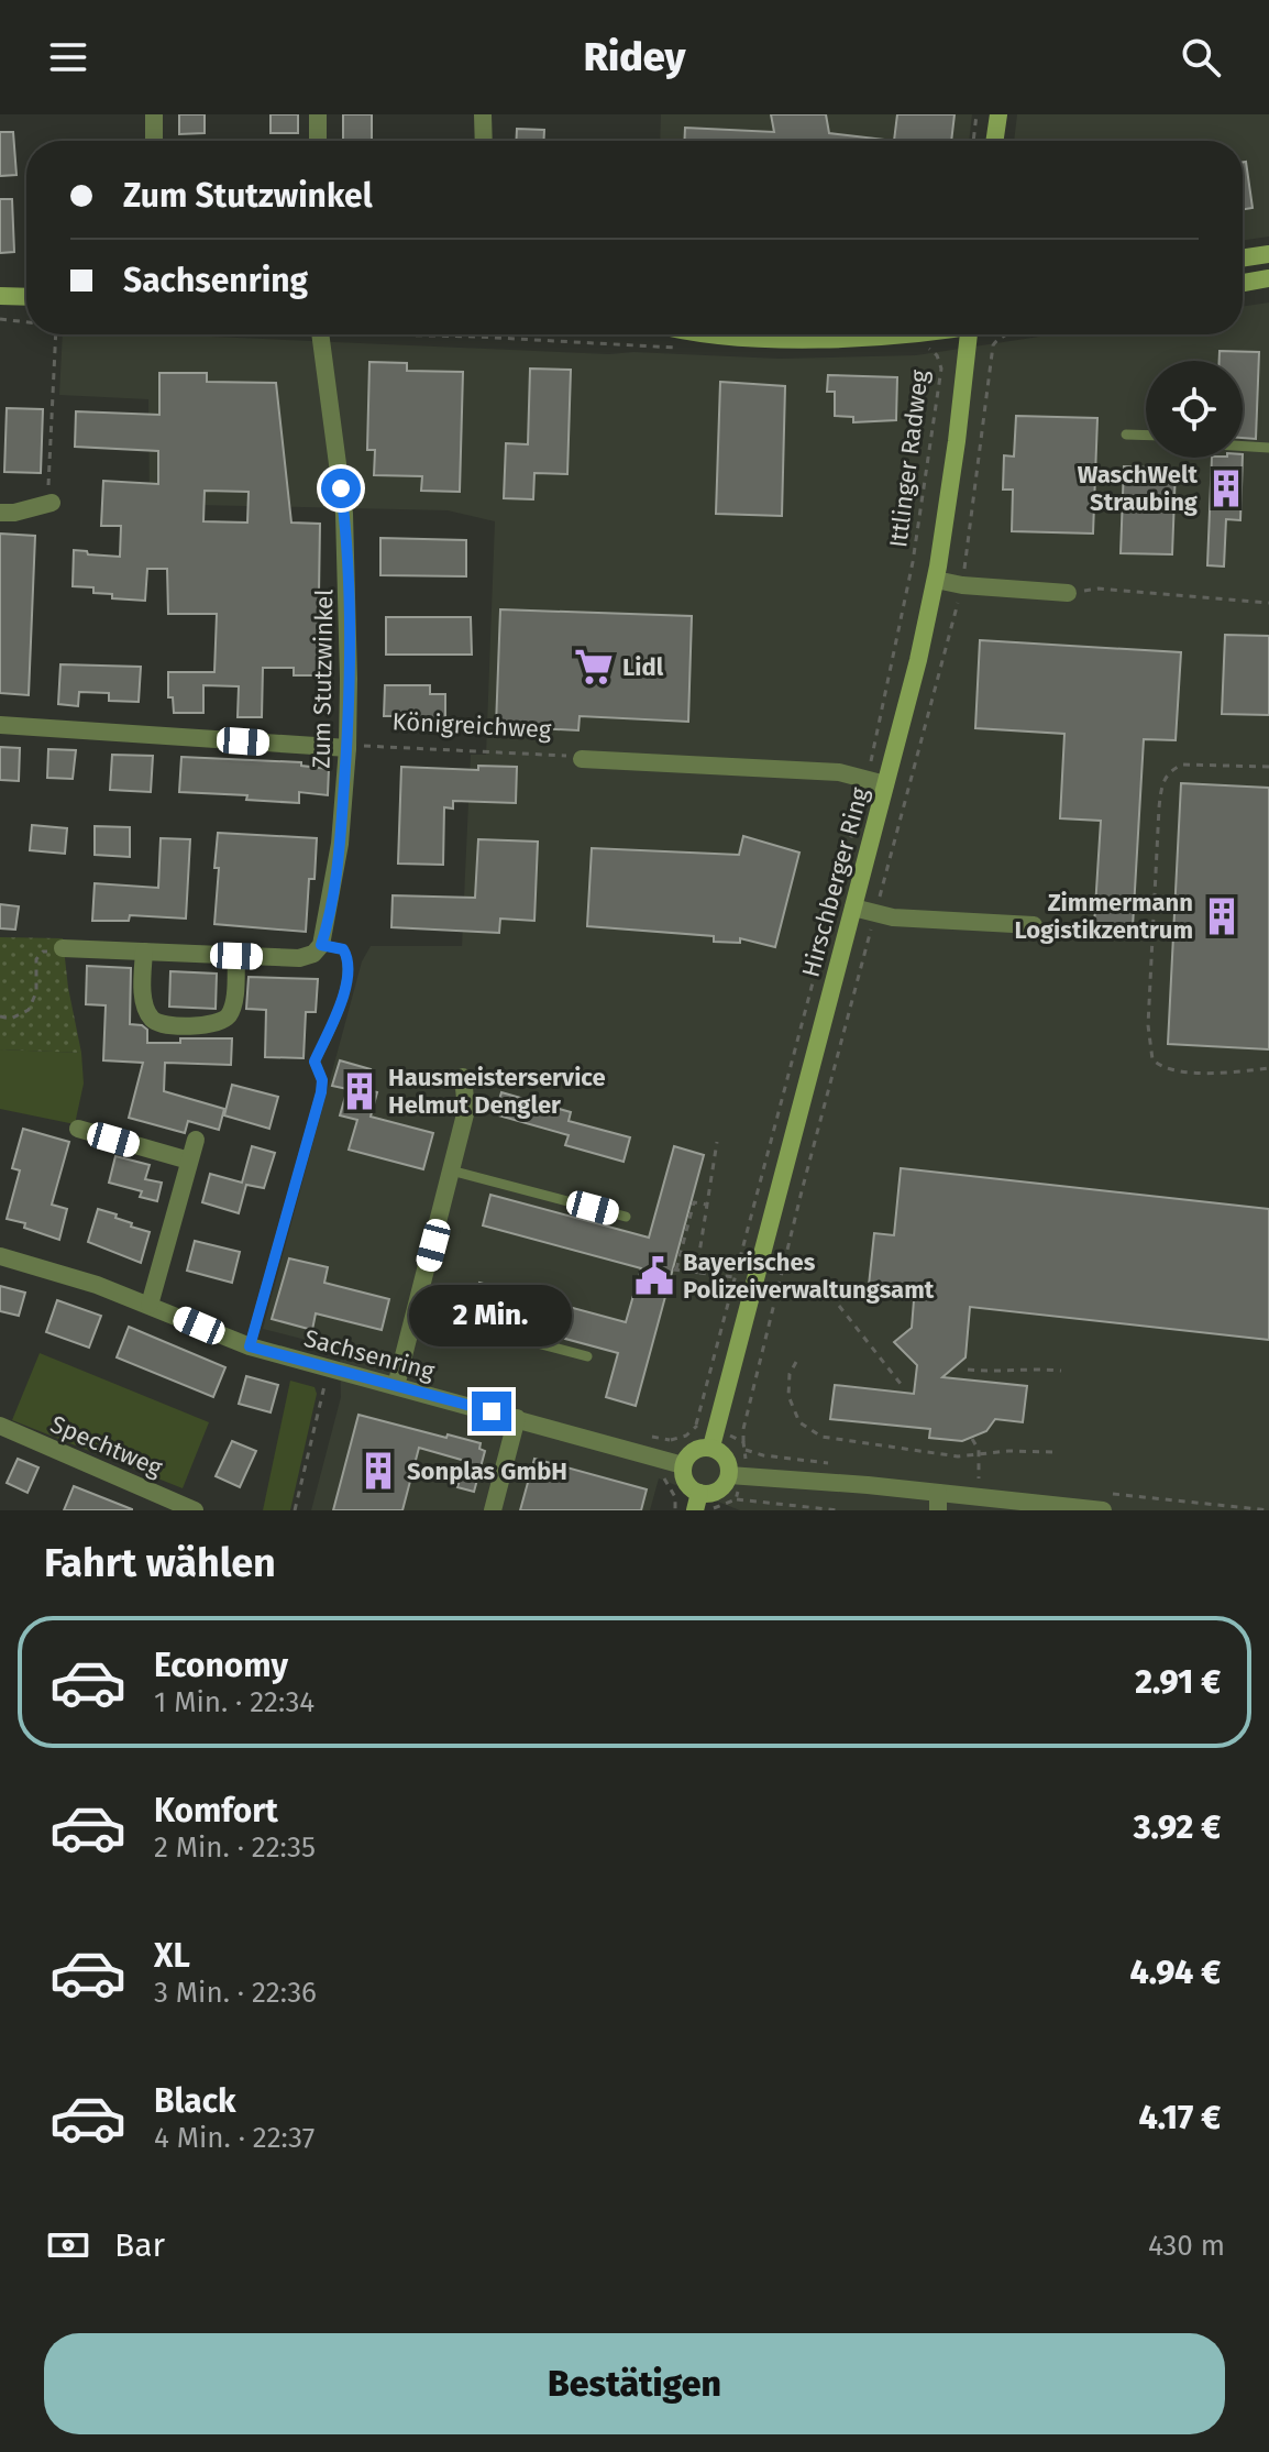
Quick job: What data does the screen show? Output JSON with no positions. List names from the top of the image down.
{
  "streets": {
    "street": [
      "Zum Stutzwinkel",
      "Königreichweg",
      "Hirschberger Ring",
      "Sachsenring",
      "Spechtweg"
    ],
    "path": ["Ittlinger Radweg"]
  },
  "crossings": [
    ["Ittlinger Radweg", "Königreichweg"],
    ["Zum Stutzwinkel", "Königreichweg"],
    ["Königreichweg", "Hirschberger Ring"]
  ],
  "places": {
    "building": [
      "WaschWelt Straubing",
      "Zimmermann Logistikzentrum",
      "Hausmeisterservice Helmut Dengler",
      "Sonplas GmbH"
    ],
    "supermarket": ["Lidl"],
    "public building": ["Bayerisches Polizeiverwaltungsamt"]
  },
  "page": {
    "header": "Ridey",
    "banner": ["Zum Stutzwinkel", "Sachsenring"],
    "bubble": "2 Min.",
    "heading": "Fahrt wählen",
    "list": [
      {
        "name": "Economy",
        "note": "1 Min. · 22:34",
        "value": "2.91 €"
      },
      {
        "name": "Komfort",
        "note": "2 Min. · 22:35",
        "value": "3.92 €"
      },
      {
        "name": "XL",
        "note": "3 Min. · 22:36",
        "value": "4.94 €"
      },
      {
        "name": "Black",
        "note": "4 Min. · 22:37",
        "value": "4.17 €"
      }
    ],
    "pay": ["Bar", "430 m"],
    "buttons": "Bestätigen"
  }
}
